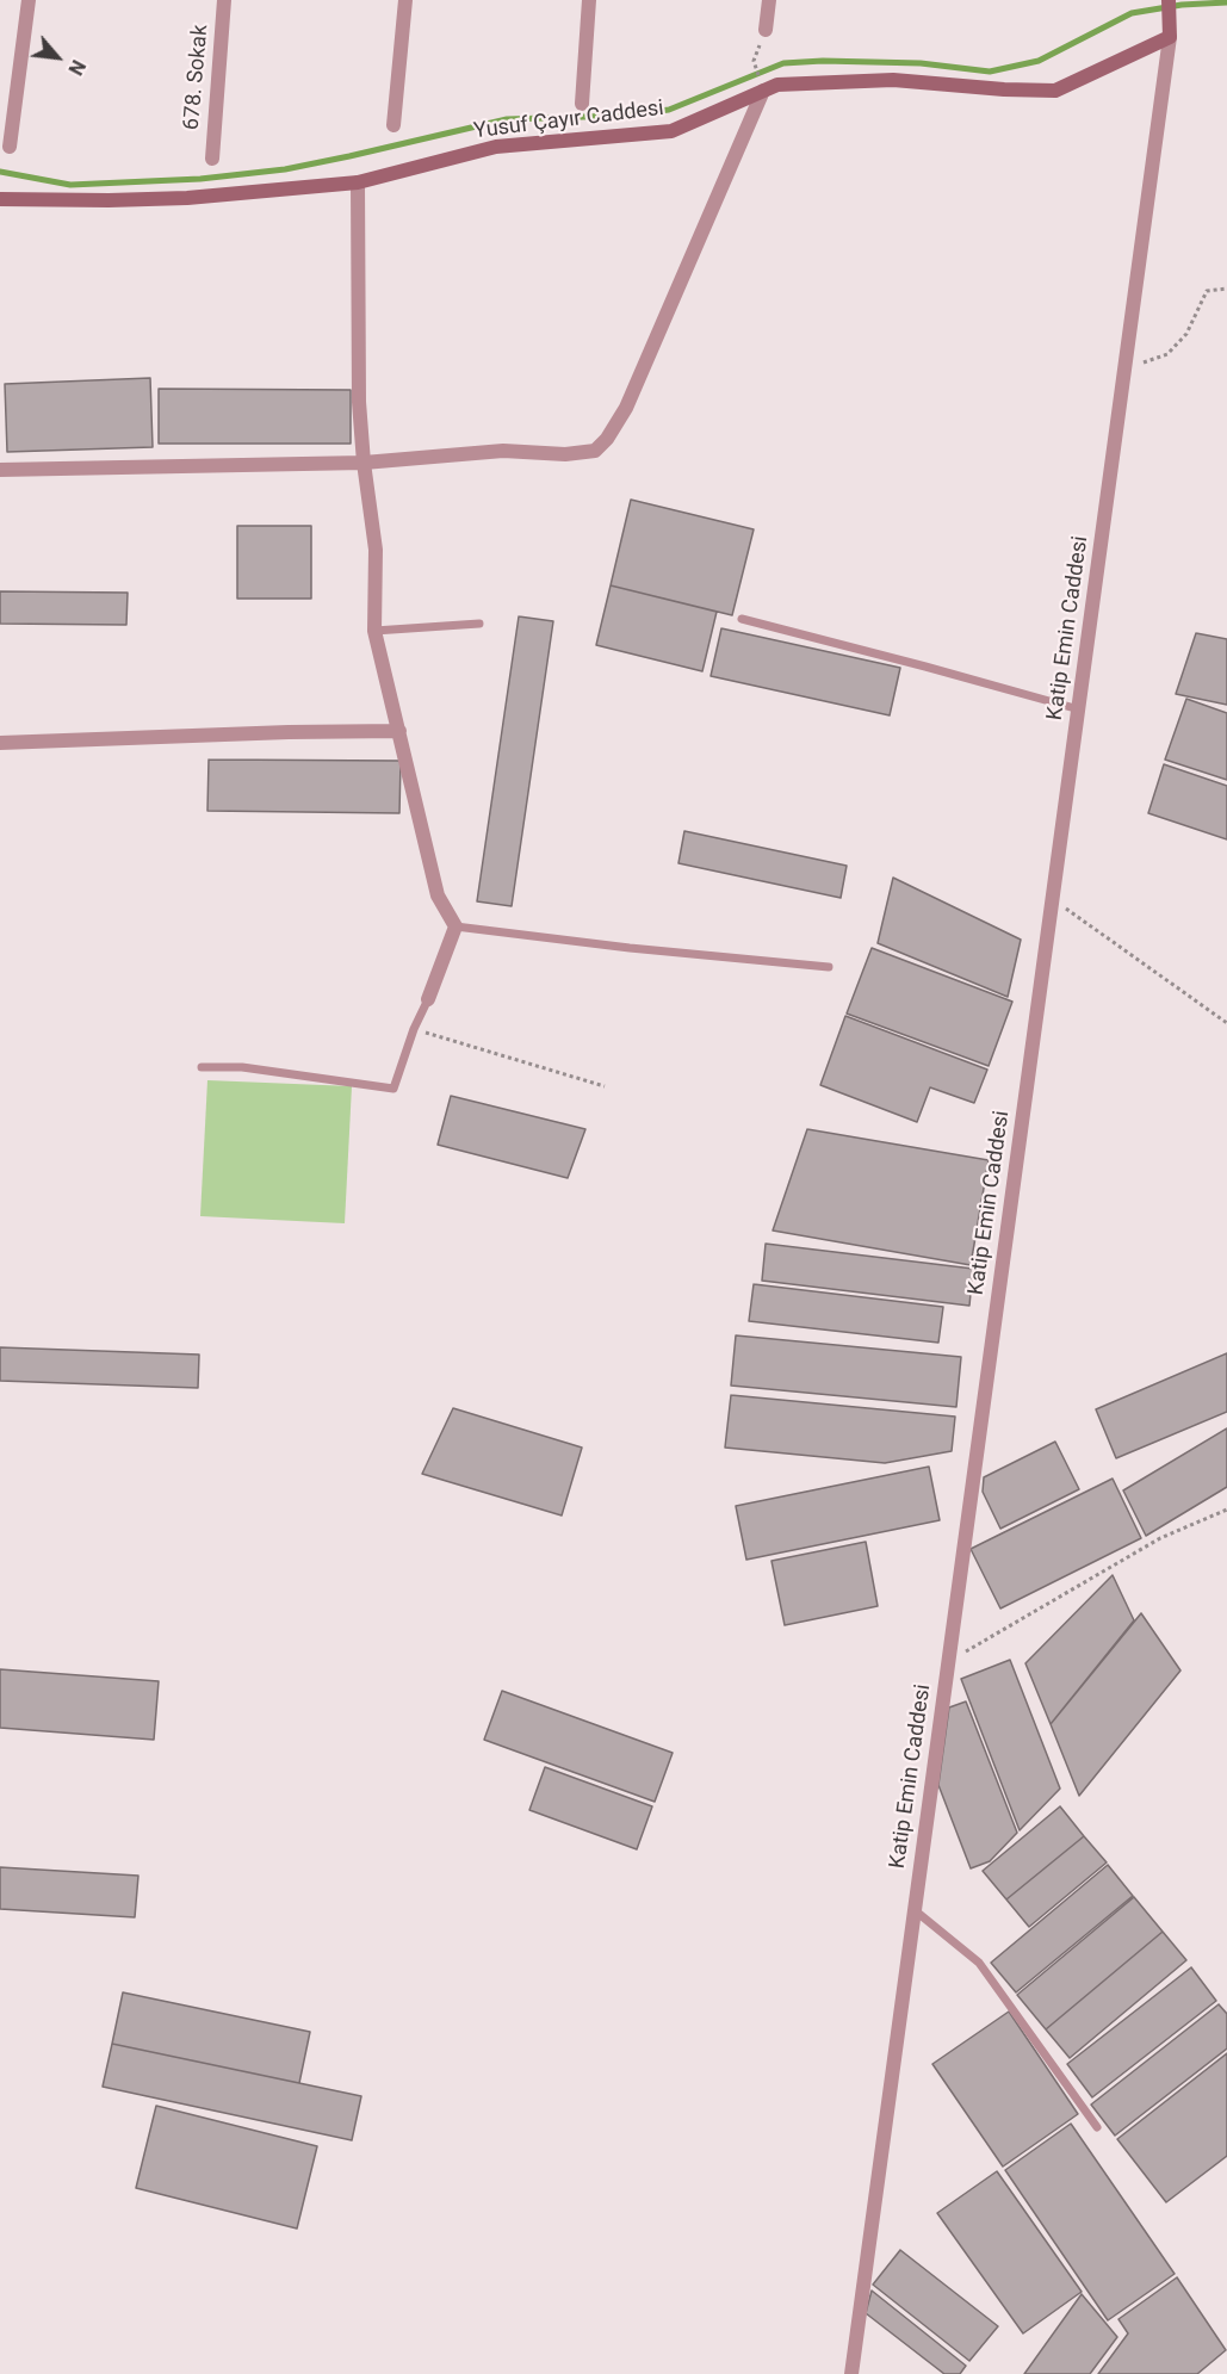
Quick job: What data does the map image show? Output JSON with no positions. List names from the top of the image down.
{
  "streets": {
    "street": ["678. Sokak", "Yusuf Çayır Caddesi", "Katip Emin Caddesi"]
  },
  "crossings": [
    ["Yusuf Çayır Caddesi", "Katip Emin Caddesi"]
  ],
  "north": "bottom right"
}
